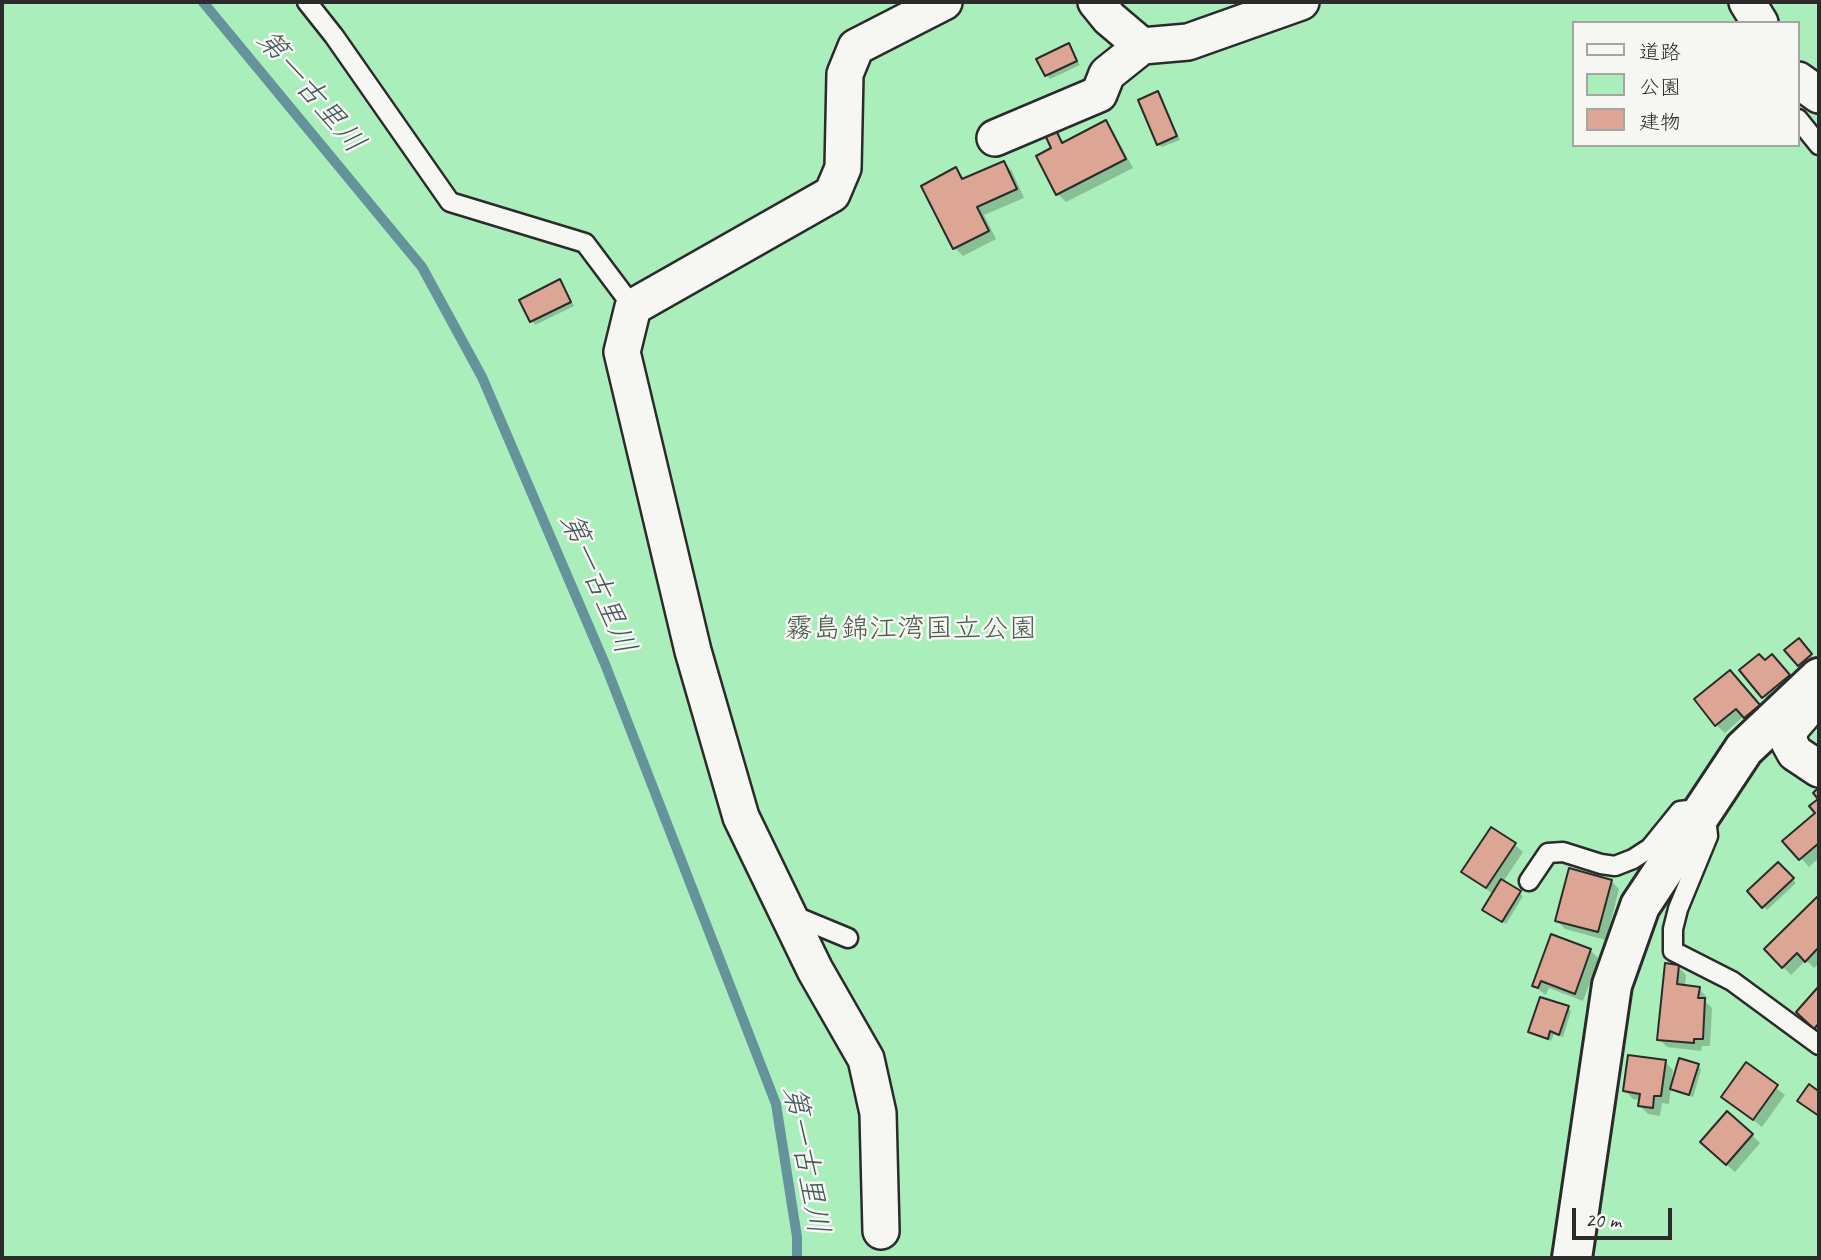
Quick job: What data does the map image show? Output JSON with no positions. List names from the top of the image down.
{
  "water": ["第一古里川"],
  "parks": ["霧島錦江湾国立公園"],
  "legend": ["道路", "公園", "建物"],
  "scale_bar": "20 m"
}
